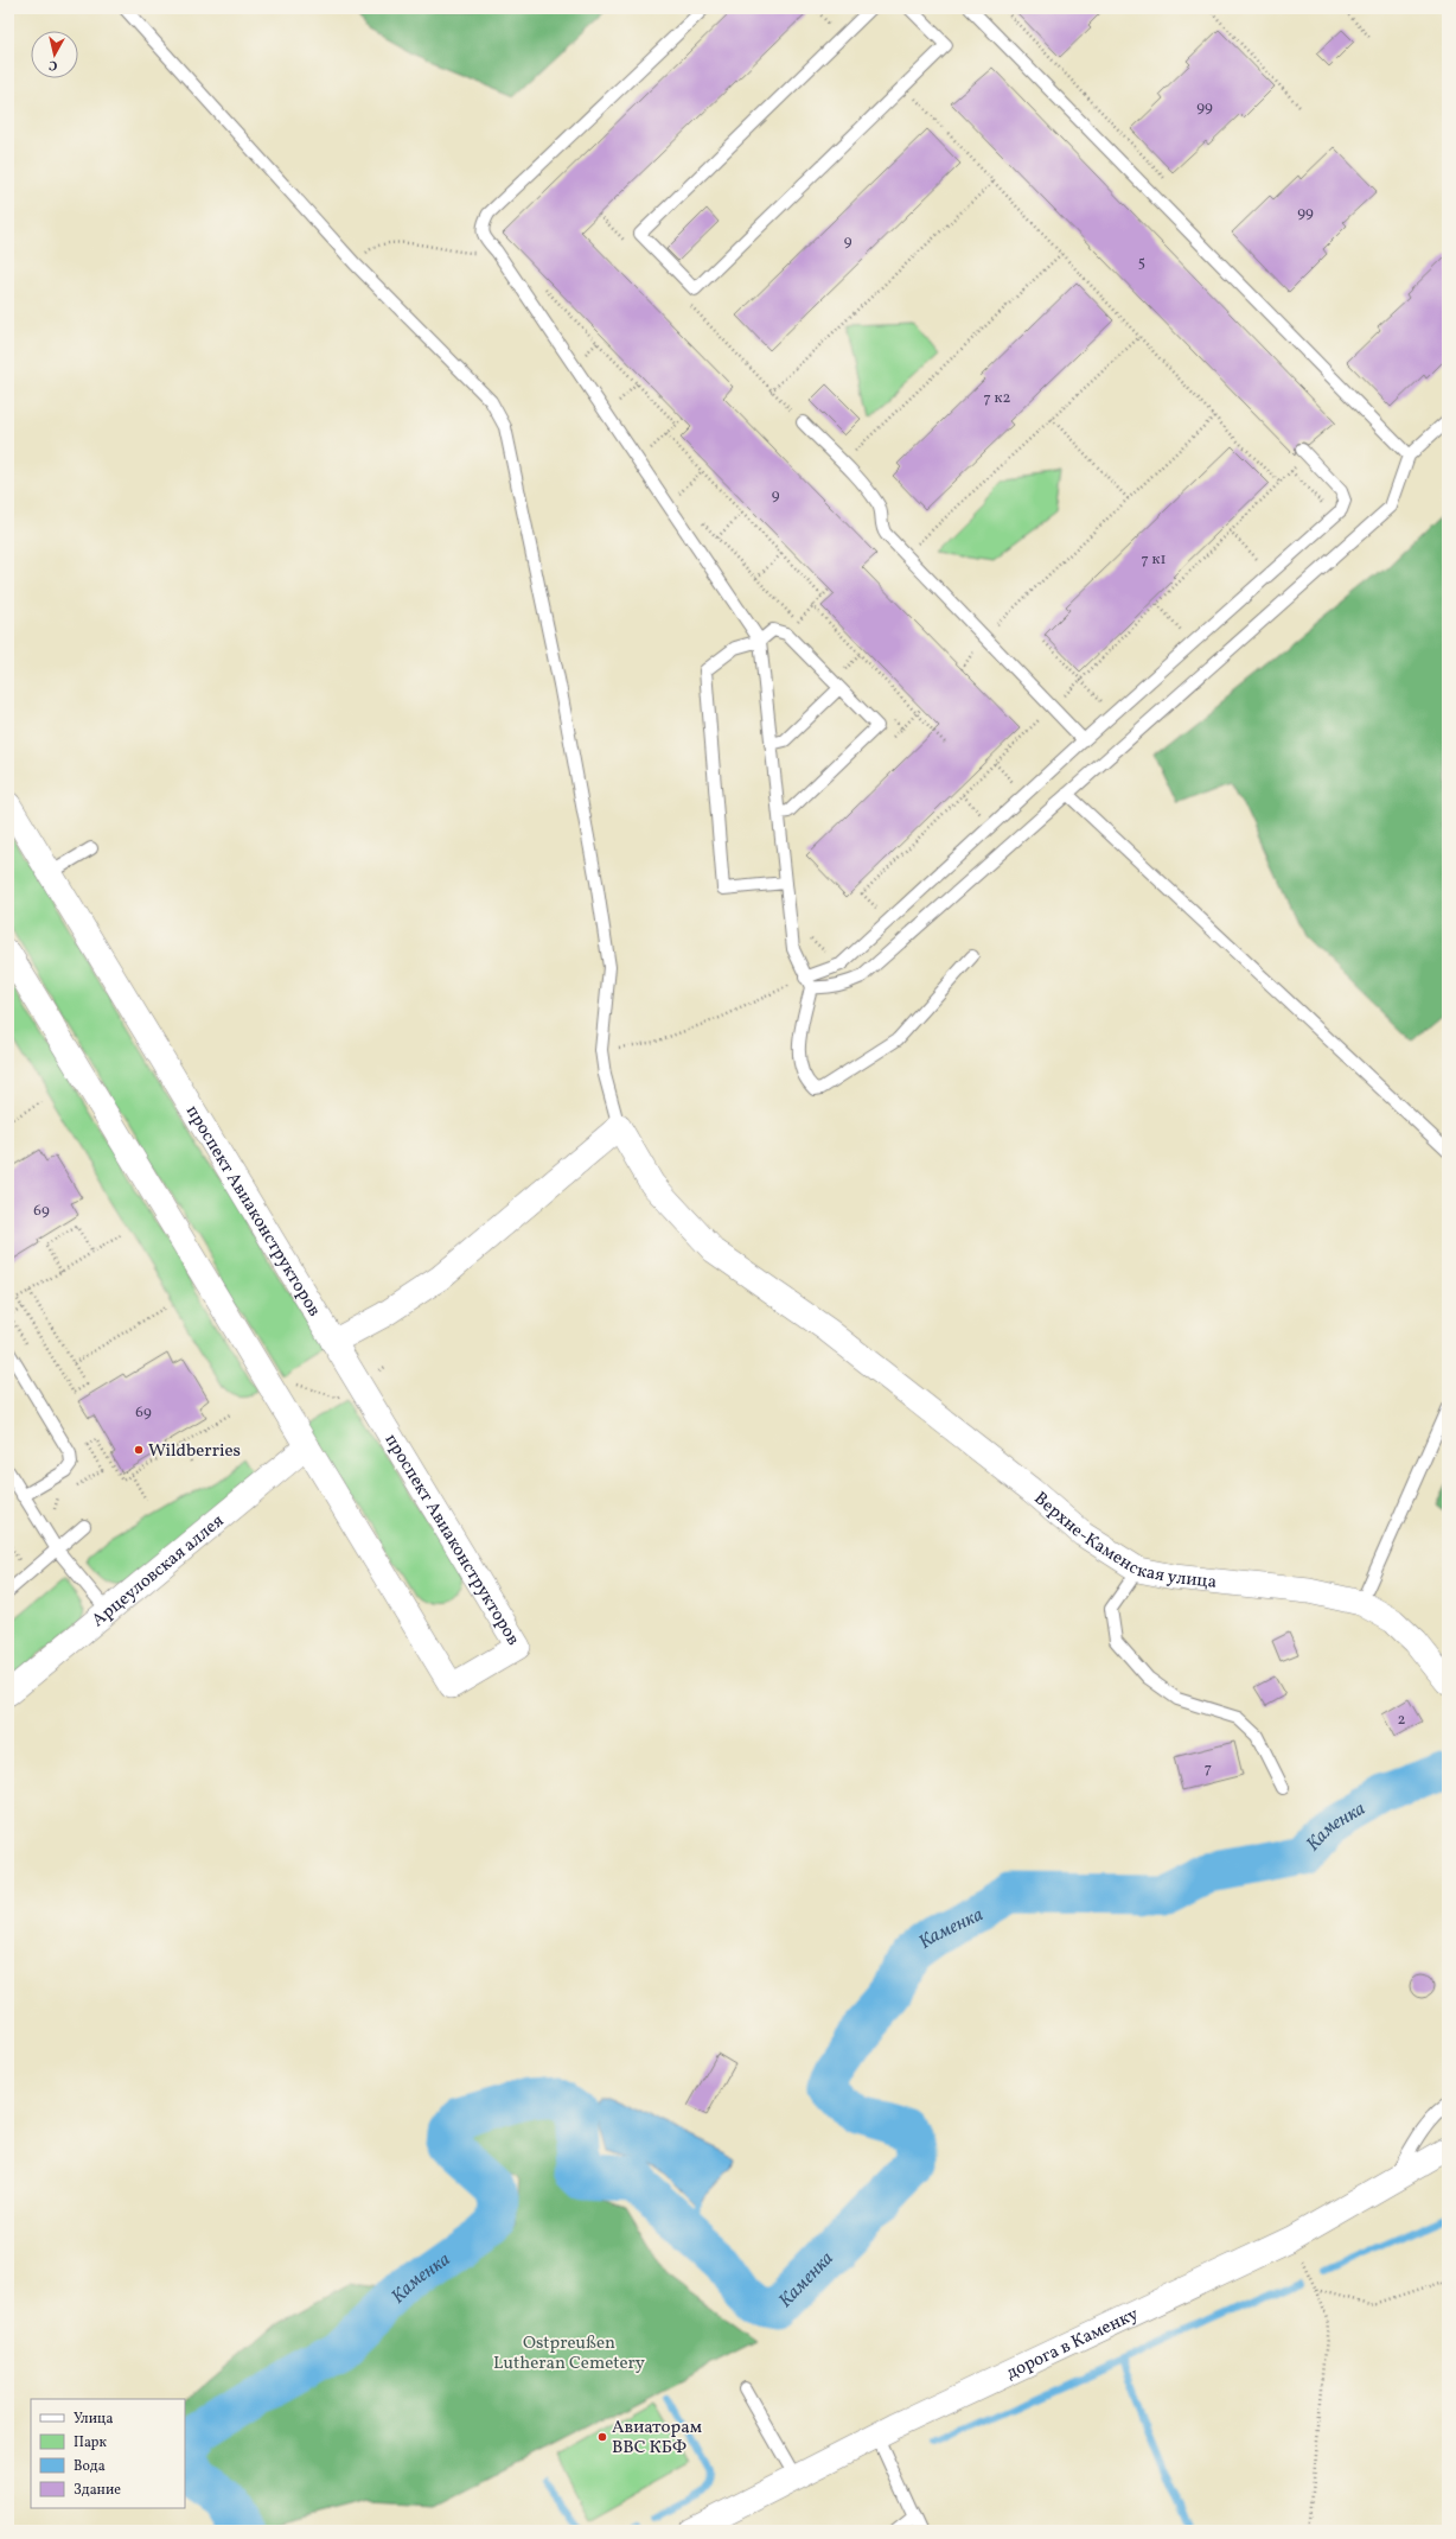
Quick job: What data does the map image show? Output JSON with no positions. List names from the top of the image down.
{
  "streets": {
    "street": [
      "проспект Авиаконструкторов",
      "Верхне-Каменская улица",
      "Арцеуловская аллея",
      "дорога в Каменку"
    ]
  },
  "crossings": [
    ["проспект Авиаконструкторов", "Арцеуловская аллея"]
  ],
  "water": ["Каменка"],
  "parks": ["Ostpreußen Lutheran Cemetery"],
  "places": ["Wildberries", "Авиаторам ВВС КБФ"],
  "house_numbers": [
    "99",
    "99",
    "9",
    "5",
    "7 к2",
    "9",
    "7 к1",
    "69",
    "69",
    "2",
    "7"
  ],
  "legend": [
    "Улица",
    "Парк",
    "Вода",
    "Здание"
  ],
  "north": "bottom"
}
